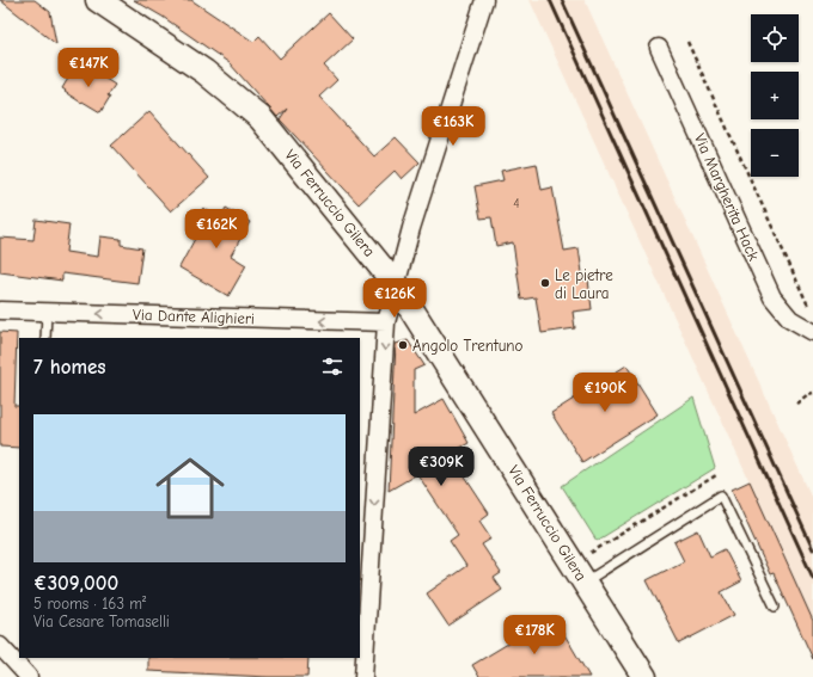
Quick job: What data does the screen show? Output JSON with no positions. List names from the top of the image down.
{
  "streets": {
    "main road": ["Via Ferruccio Gilera"],
    "street": ["Via Margherita Hack", "Via Dante Alighieri"]
  },
  "one_way": ["Via Dante Alighieri"],
  "places": ["Le pietre di Laura", "Angolo Trentuno"],
  "house_numbers": ["4"],
  "page": {
    "map_buttons": ["+", "−"],
    "price": [
      "€147K",
      "€163K",
      "€162K",
      "€126K",
      "€190K",
      "€309K",
      "€178K"
    ],
    "heading": "7 homes",
    "list": [
      {
        "name": "€309,000",
        "note": "5 rooms · 163 m² · Via Cesare Tomaselli"
      }
    ]
  }
}
